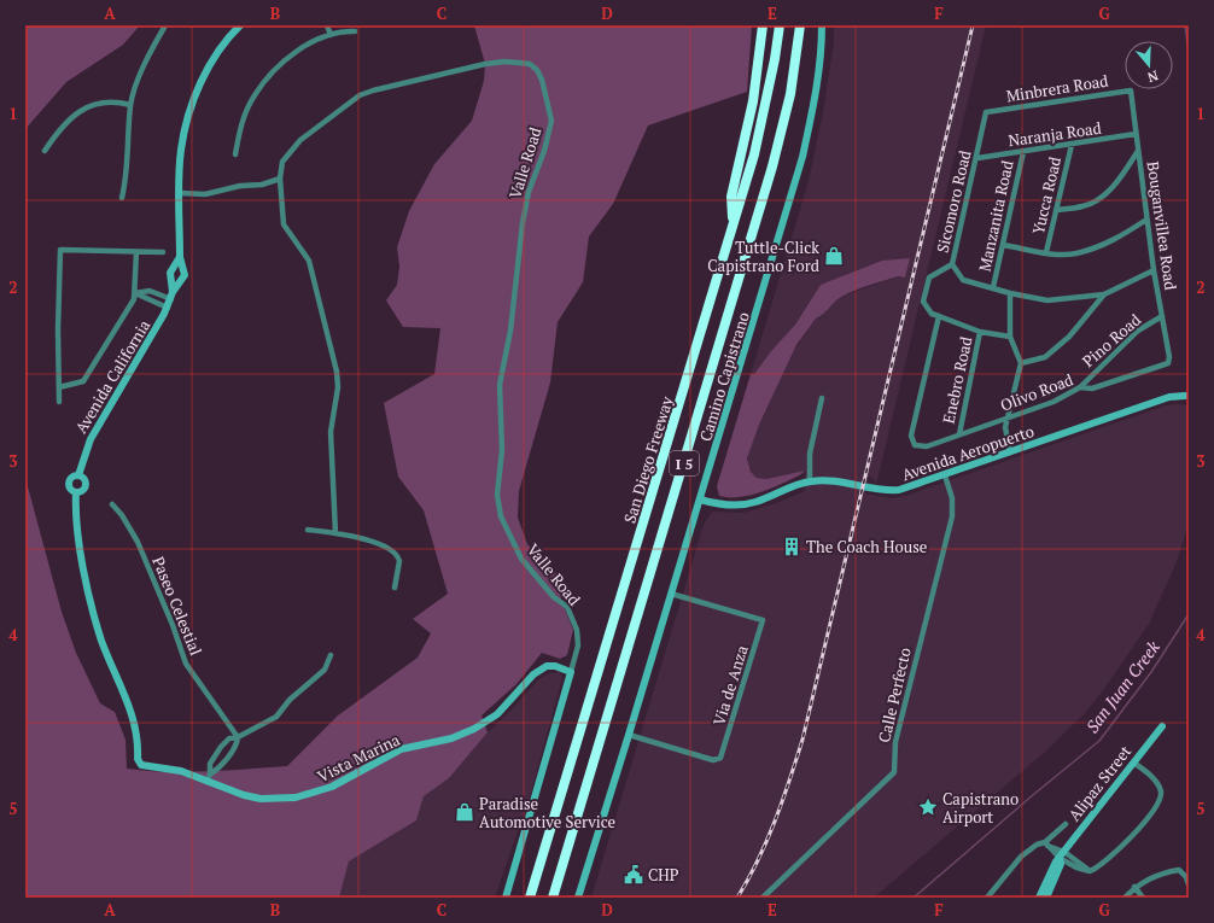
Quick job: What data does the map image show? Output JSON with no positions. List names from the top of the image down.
{
  "streets": {
    "highway": ["San Diego Freeway", "I 5"],
    "street": [
      "Minbrera Road",
      "Naranja Road",
      "Valle Road",
      "Yucca Road",
      "Sicomoro Road",
      "Manzanita Road",
      "Bouganvillea Road",
      "Pino Road",
      "Avenida California",
      "Camino Capistrano",
      "Enebro Road",
      "Olivo Road",
      "Avenida Aeropuerto",
      "Paseo Celestial",
      "Via de Anza",
      "Calle Perfecto",
      "Vista Marina",
      "Alipaz Street"
    ]
  },
  "crossings": [
    ["Minbrera Road", "Sicomoro Road"],
    ["Minbrera Road", "Bouganvillea Road"],
    ["Naranja Road", "Yucca Road"],
    ["Naranja Road", "Sicomoro Road"],
    ["Naranja Road", "Manzanita Road"],
    ["Naranja Road", "Bouganvillea Road"],
    ["Valle Road", "Vista Marina"],
    ["Sicomoro Road", "Olivo Road"],
    ["Bouganvillea Road", "Pino Road"],
    ["Bouganvillea Road", "Olivo Road"],
    ["Pino Road", "Olivo Road"],
    ["Avenida California", "Vista Marina"],
    ["Camino Capistrano", "Avenida Aeropuerto"],
    ["Camino Capistrano", "Via de Anza"],
    ["Enebro Road", "Olivo Road"],
    ["Avenida Aeropuerto", "Calle Perfecto"]
  ],
  "water": ["San Juan Creek"],
  "places": {
    "shop": ["Tuttle-Click Capistrano Ford", "Paradise Automotive Service"],
    "building": ["The Coach House"],
    "place": ["Capistrano Airport"],
    "public building": ["CHP"]
  },
  "north": "bottom",
  "grid": {
    "columns": [
      "A",
      "B",
      "C",
      "D",
      "E",
      "F",
      "G"
    ],
    "rows": [
      "1",
      "2",
      "3",
      "4",
      "5"
    ]
  }
}
